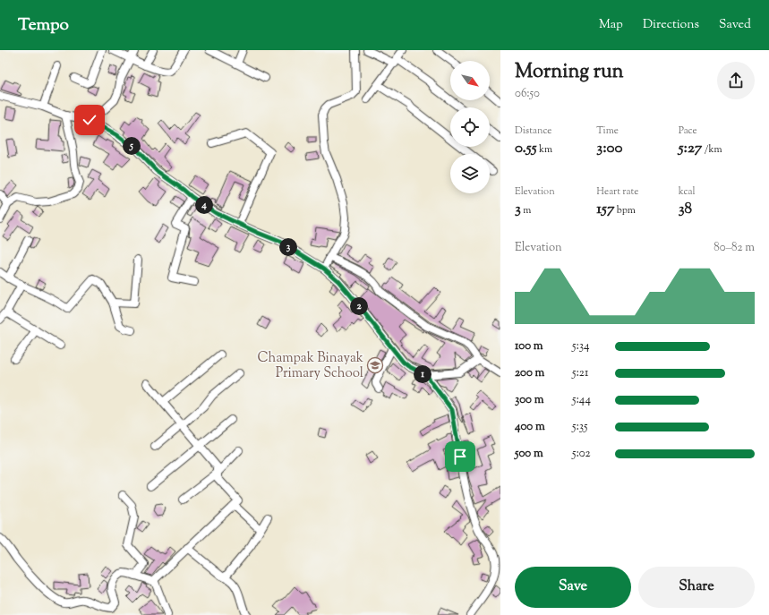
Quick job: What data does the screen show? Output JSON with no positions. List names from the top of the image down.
{
  "places": {
    "school or university": ["Champak Binayak Primary School"]
  },
  "north": "bottom right",
  "page": {
    "header": "Tempo",
    "nav": ["Map", "Directions", "Saved"],
    "heading": ["Morning run", "06:50"],
    "stats": [
      ["Distance", "0.55 km"],
      ["Time", "3:00"],
      ["Pace", "5:27 /km"],
      ["Elevation", "3 m"],
      ["Heart rate", "157 bpm"],
      ["kcal", "38"]
    ],
    "pins": [
      "5",
      "4",
      "3",
      "2",
      "1"
    ],
    "chart": ["Elevation", "80–82 m"],
    "list": [
      {
        "name": "100 m",
        "note": "5:34"
      },
      {
        "name": "200 m",
        "note": "5:21"
      },
      {
        "name": "300 m",
        "note": "5:44"
      },
      {
        "name": "400 m",
        "note": "5:35"
      },
      {
        "name": "500 m",
        "note": "5:02"
      }
    ],
    "buttons": ["Save", "Share"]
  }
}
